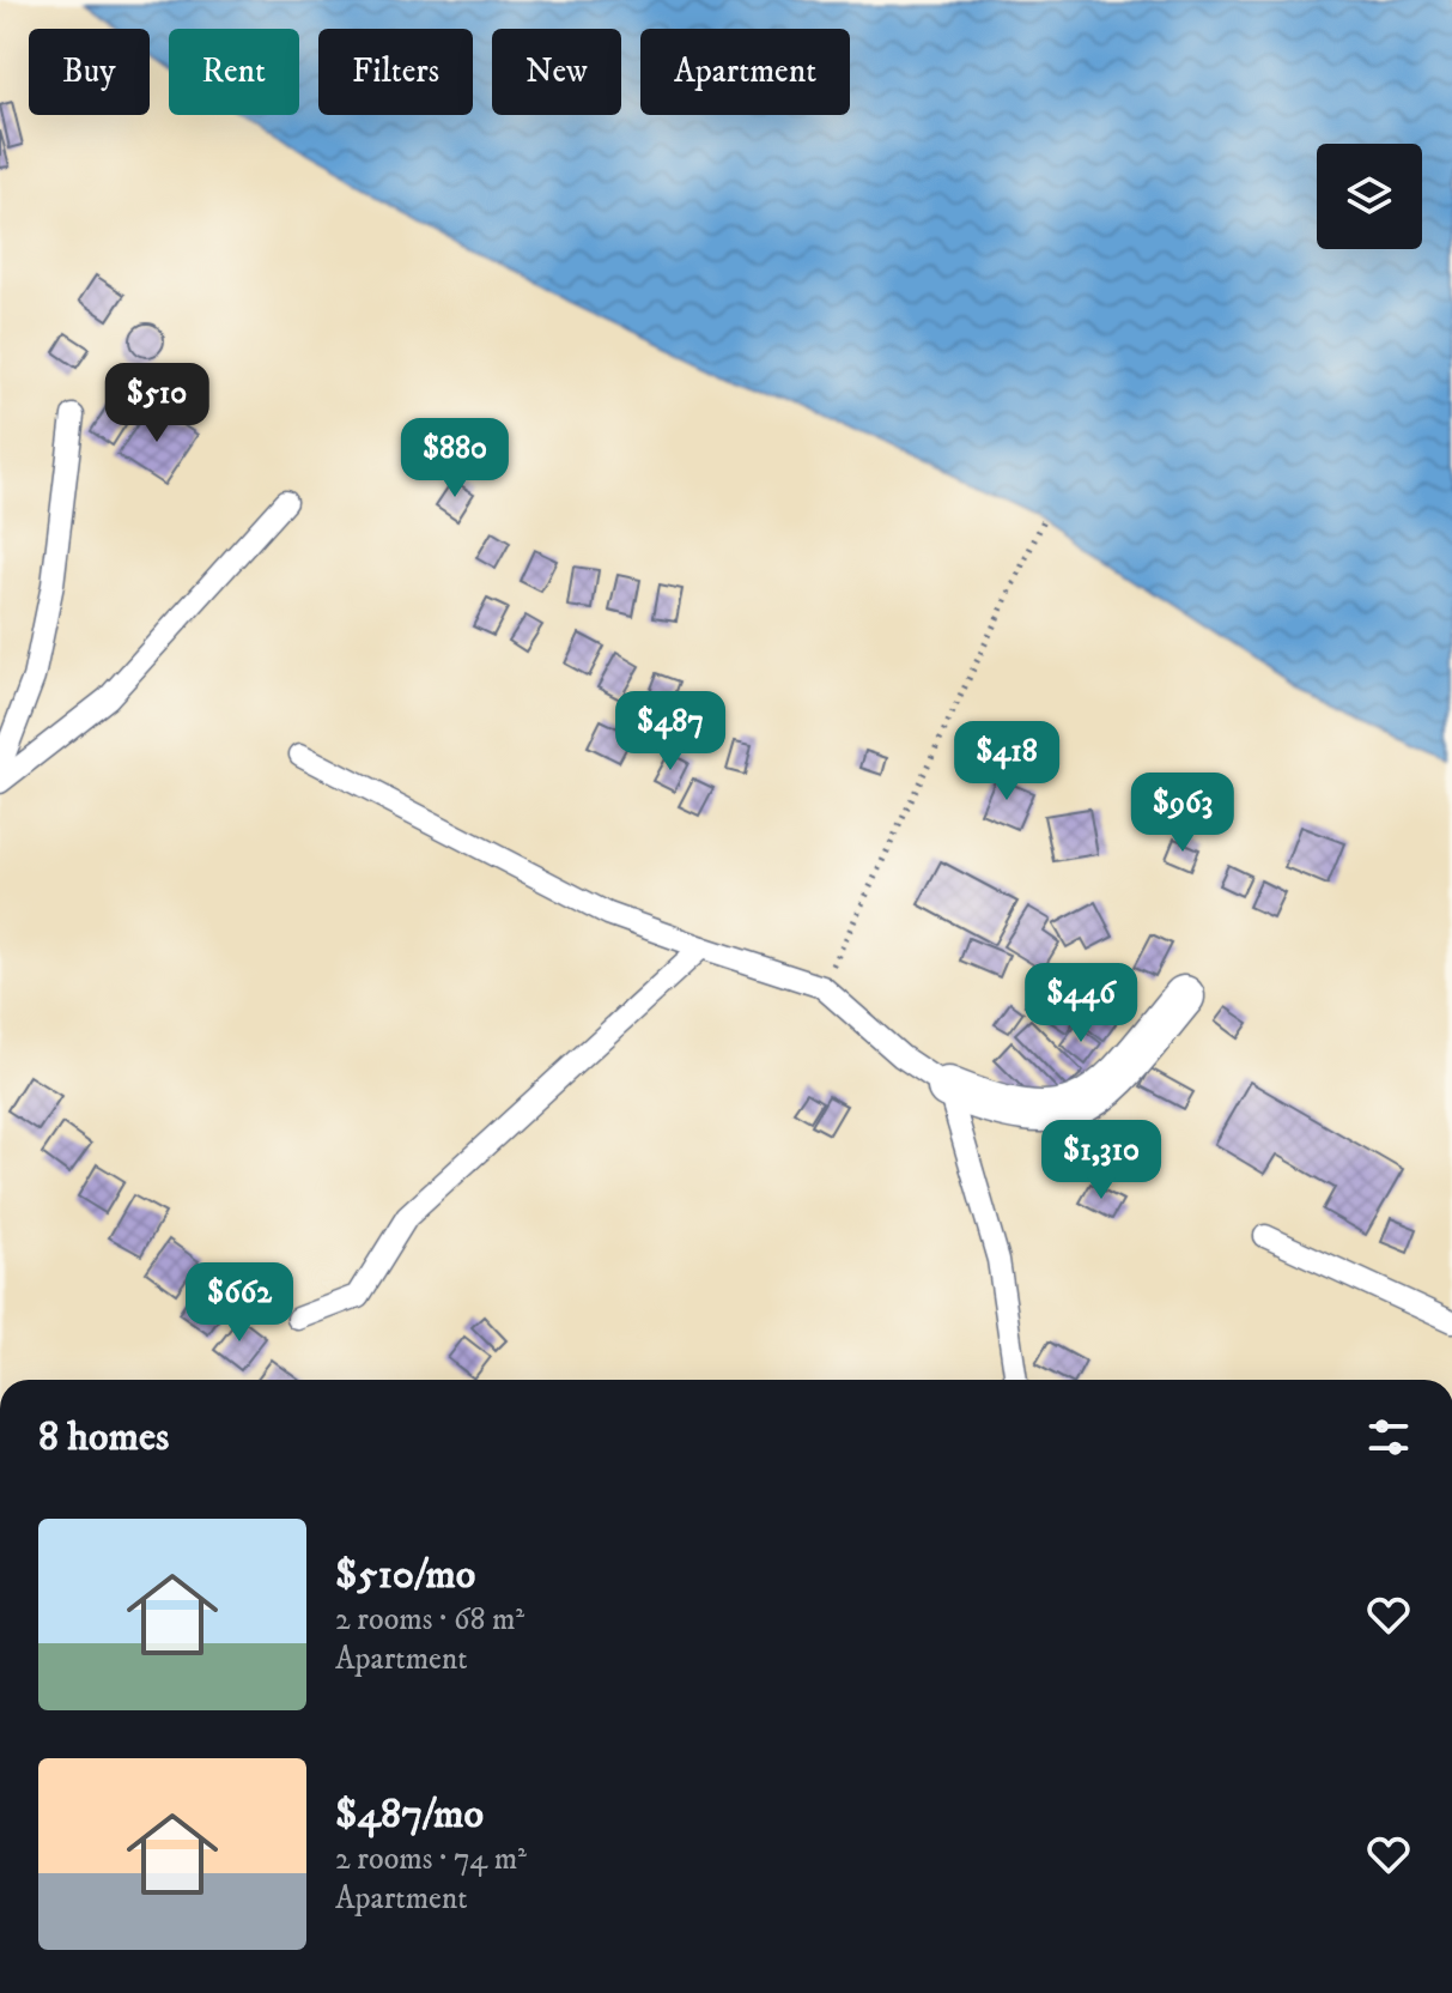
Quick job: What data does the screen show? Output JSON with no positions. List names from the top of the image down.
{
  "page": {
    "chip": [
      "Buy",
      "Rent",
      "Filters",
      "New",
      "Apartment"
    ],
    "price": [
      "$510",
      "$880",
      "$487",
      "$418",
      "$963",
      "$446",
      "$1,310",
      "$662"
    ],
    "heading": "8 homes",
    "list": [
      {
        "name": "$510/mo",
        "note": "2 rooms · 68 m² · Apartment"
      },
      {
        "name": "$487/mo",
        "note": "2 rooms · 74 m² · Apartment"
      }
    ]
  }
}
